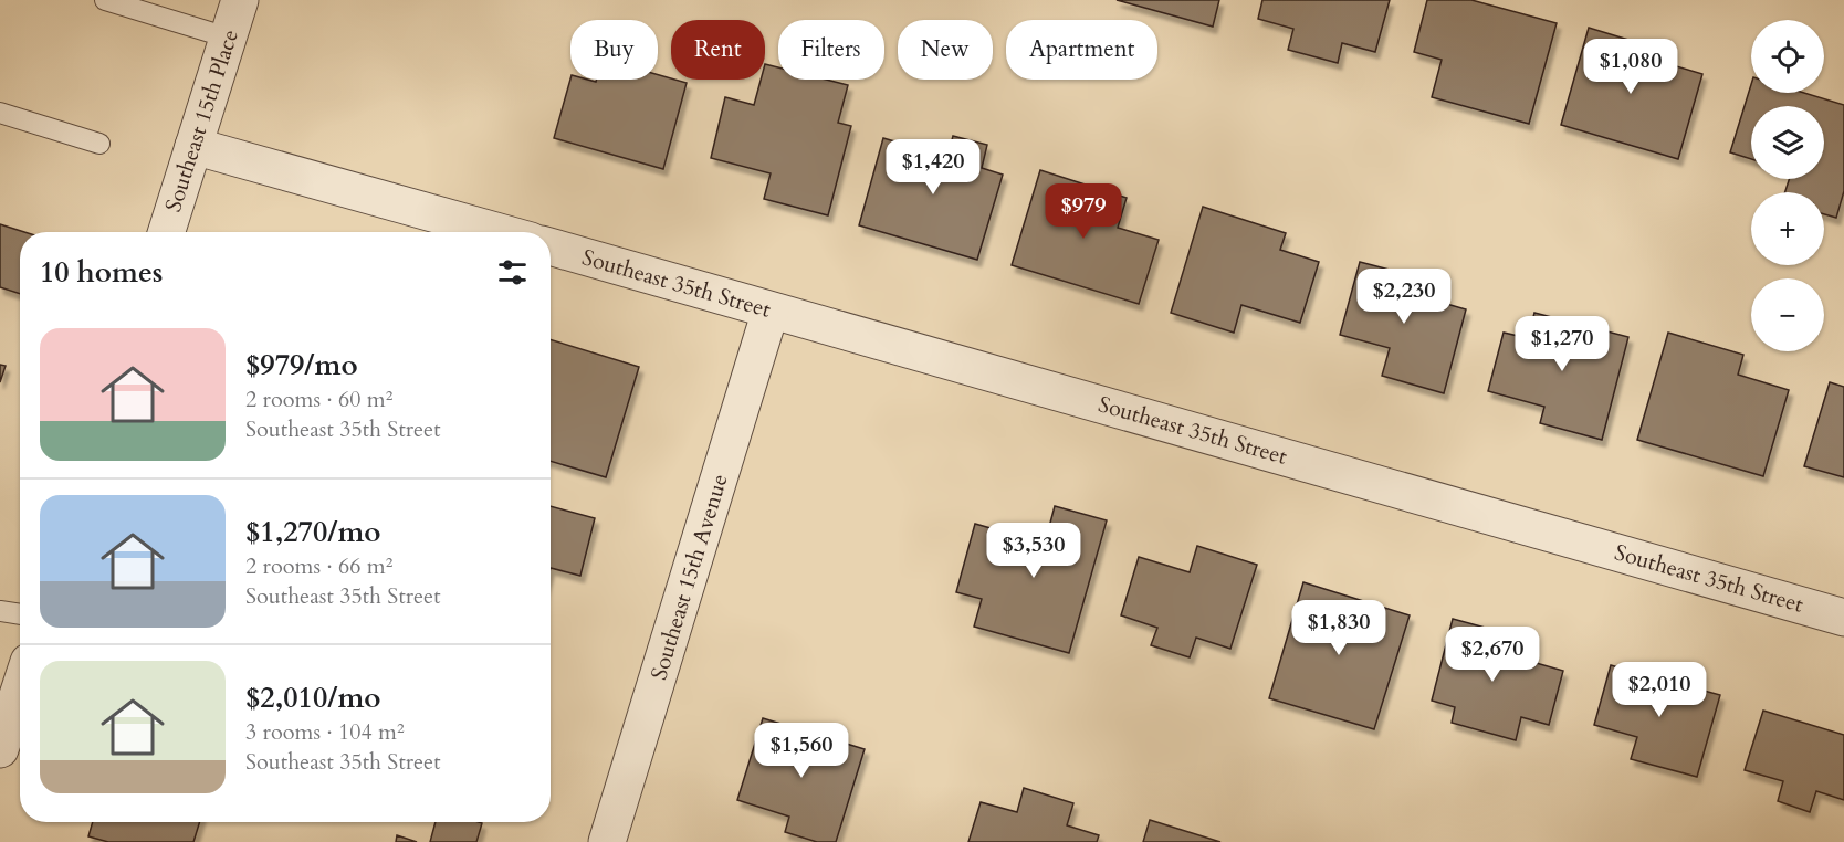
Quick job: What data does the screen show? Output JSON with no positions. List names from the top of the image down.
{
  "streets": {
    "street": ["Southeast 15th Place", "Southeast 35th Street", "Southeast 15th Avenue"]
  },
  "crossings": [
    ["Southeast 35th Street", "Southeast 15th Avenue"]
  ],
  "page": {
    "map_buttons": ["+", "−"],
    "chip": [
      "Buy",
      "Rent",
      "Filters",
      "New",
      "Apartment"
    ],
    "price": [
      "$1,080",
      "$1,420",
      "$979",
      "$2,230",
      "$1,270",
      "$3,530",
      "$1,830",
      "$2,670",
      "$2,010",
      "$1,560"
    ],
    "heading": "10 homes",
    "list": [
      {
        "name": "$979/mo",
        "note": "2 rooms · 60 m² · Southeast 35th Street"
      },
      {
        "name": "$1,270/mo",
        "note": "2 rooms · 66 m² · Southeast 35th Street"
      },
      {
        "name": "$2,010/mo",
        "note": "3 rooms · 104 m² · Southeast 35th Street"
      }
    ]
  }
}
